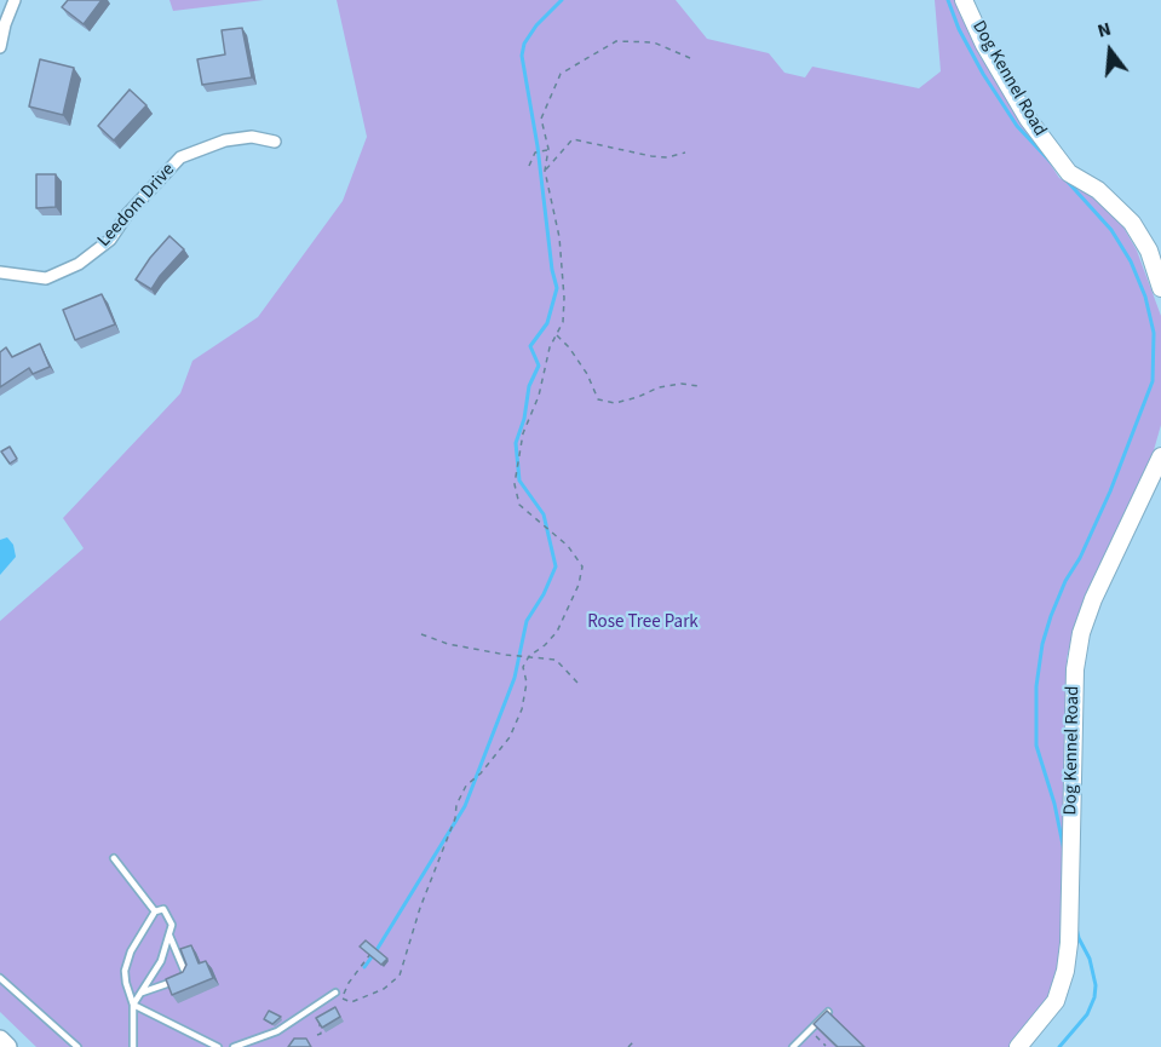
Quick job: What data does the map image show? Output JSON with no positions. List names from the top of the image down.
{
  "streets": {
    "street": ["Dog Kennel Road", "Leedom Drive"]
  },
  "parks": ["Rose Tree Park"],
  "north": "top"
}
